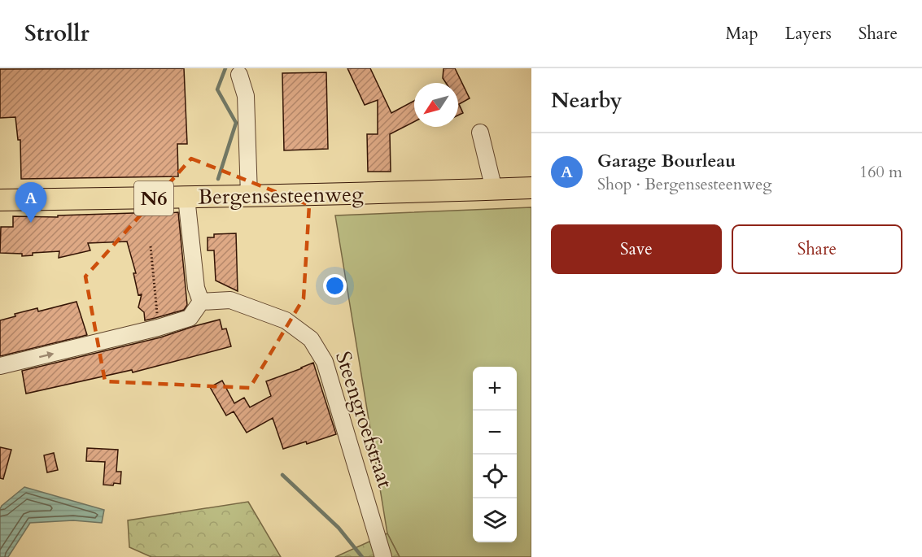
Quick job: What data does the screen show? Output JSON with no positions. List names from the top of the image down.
{
  "streets": {
    "main road": ["Bergensesteenweg", "N6"],
    "street": ["Steengroefstraat"]
  },
  "north": "bottom left",
  "page": {
    "header": "Strollr",
    "nav": ["Map", "Layers", "Share"],
    "heading": "Nearby",
    "list": [
      {
        "mark": "A",
        "name": "Garage Bourleau",
        "note": "Shop · Bergensesteenweg",
        "value": "160 m"
      }
    ],
    "pins": "A",
    "buttons": ["Save", "Share"],
    "map_buttons": ["+", "−"]
  }
}
